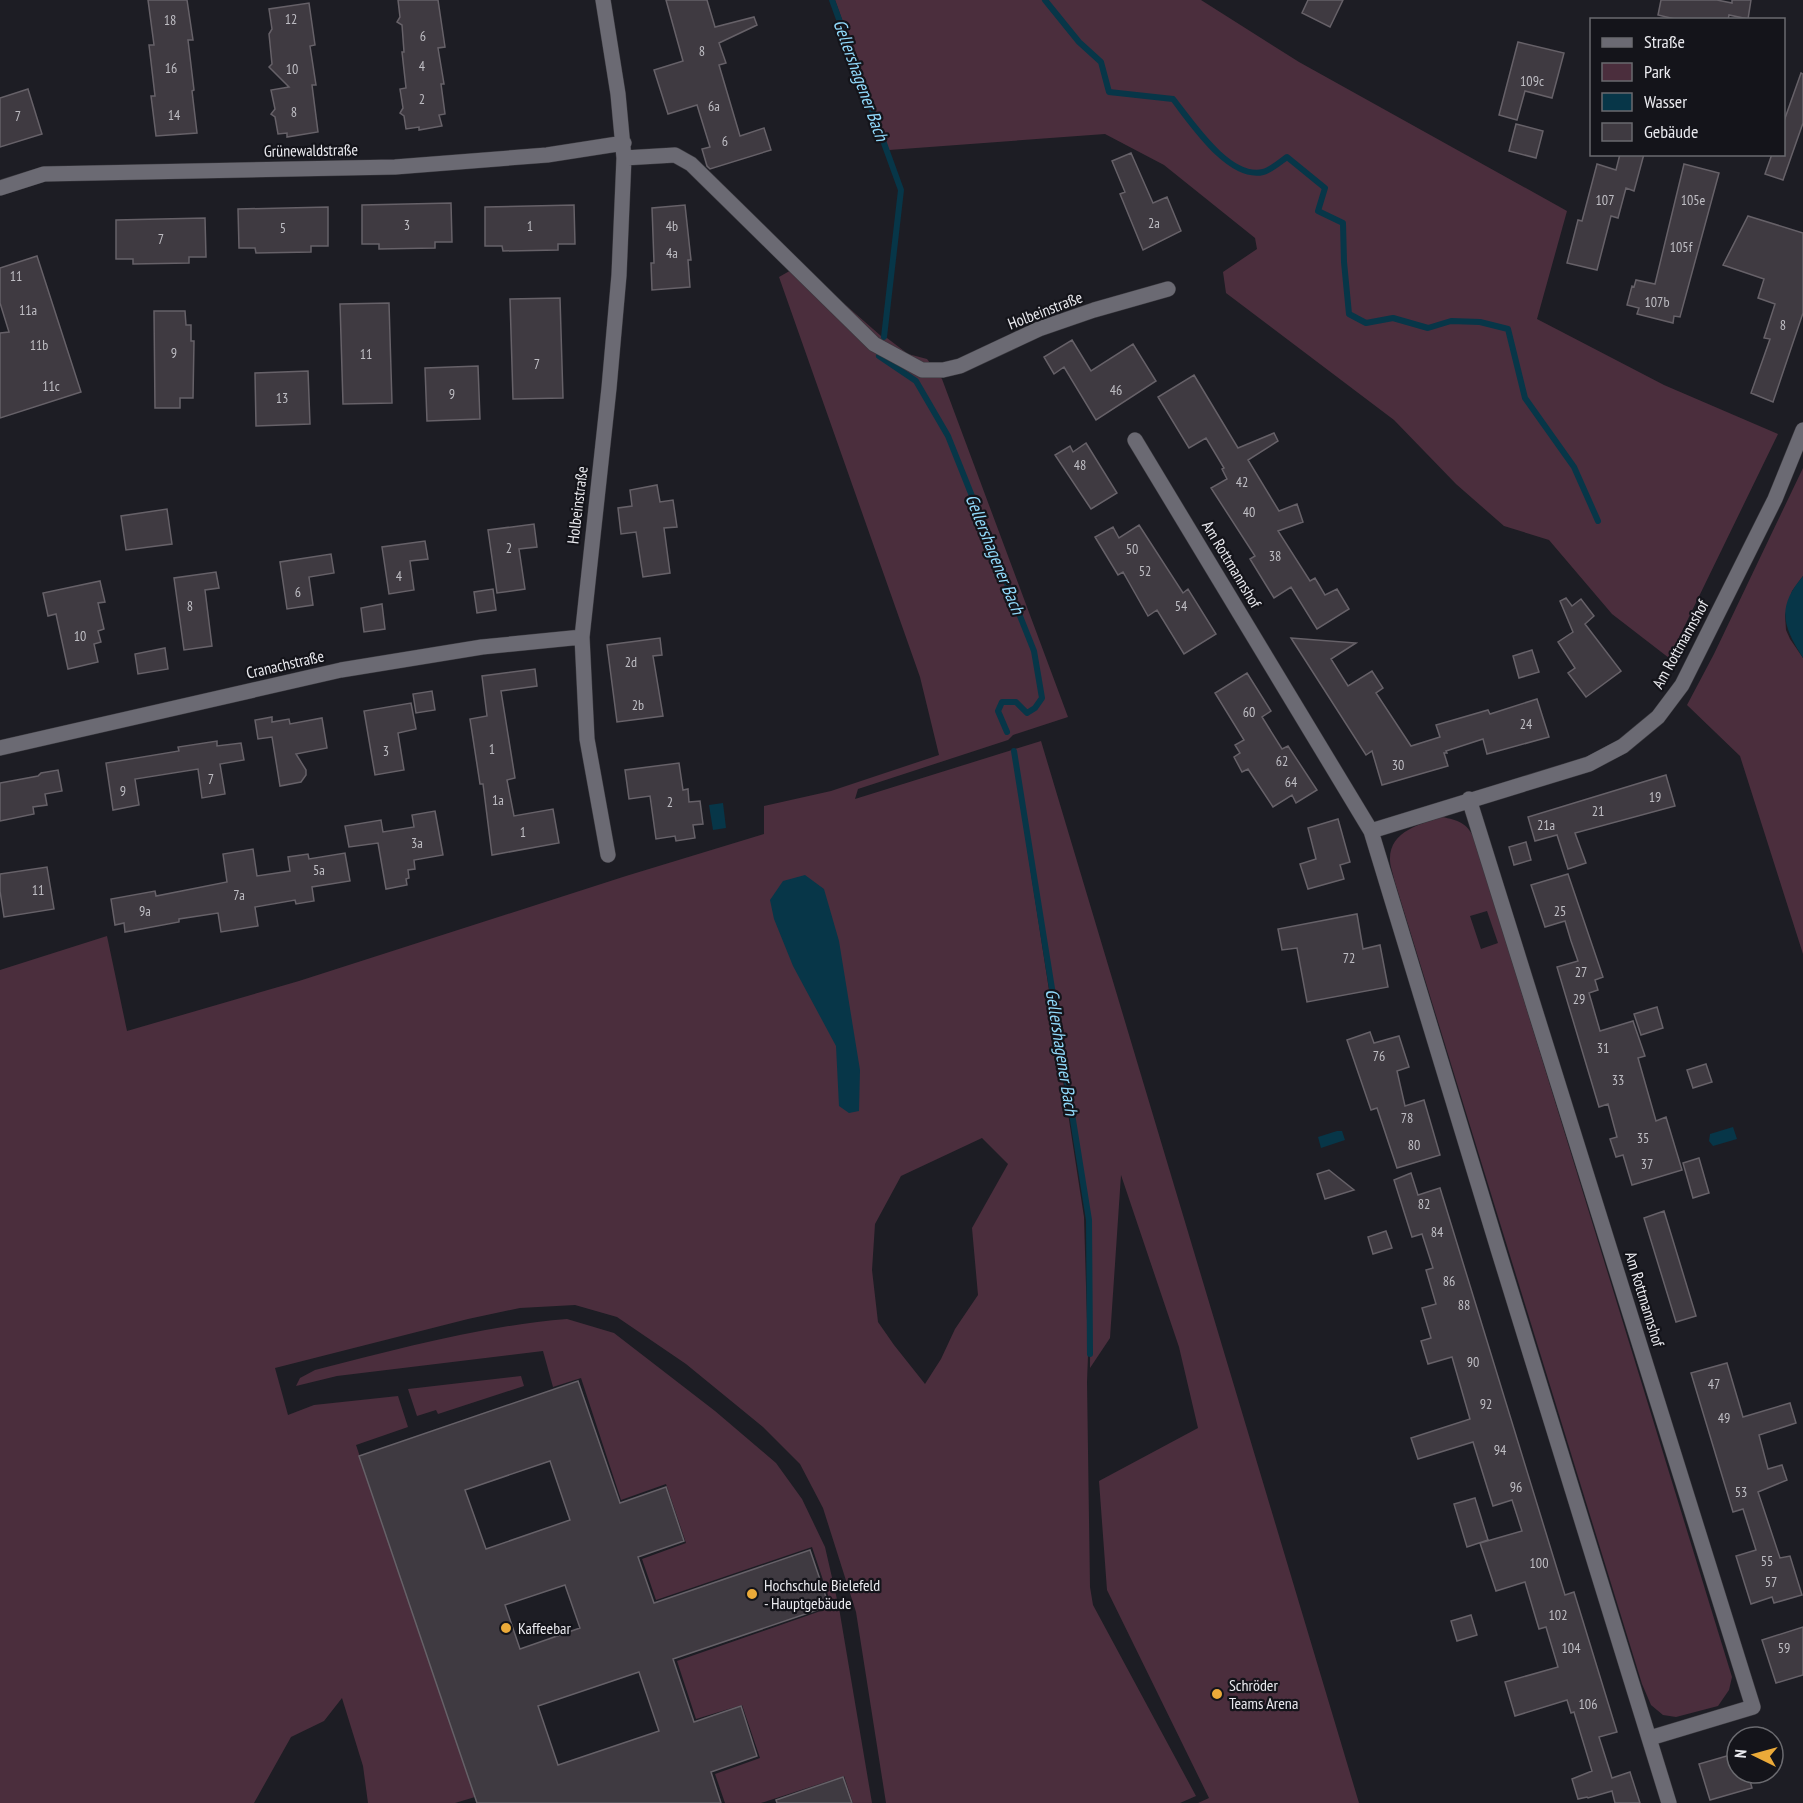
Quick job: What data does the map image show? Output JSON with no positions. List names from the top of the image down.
{
  "streets": {
    "street": [
      "Grünewaldstraße",
      "Holbeinstraße",
      "Am Rottmannshof",
      "Cranachstraße"
    ]
  },
  "crossings": [
    ["Grünewaldstraße", "Holbeinstraße"],
    ["Holbeinstraße", "Cranachstraße"]
  ],
  "water": ["Gellershagener Bach"],
  "places": ["Hochschule Bielefeld - Hauptgebäude", "Kaffeebar", "Schröder Teams Arena"],
  "house_numbers": [
    "12",
    "18",
    "6",
    "8",
    "4",
    "16",
    "10",
    "109c",
    "2",
    "6a",
    "8",
    "14",
    "7",
    "6",
    "107",
    "105e",
    "2a",
    "3",
    "1",
    "4b",
    "5",
    "7",
    "105f",
    "4a",
    "11",
    "107b",
    "11a",
    "8",
    "11b",
    "9",
    "11",
    "7",
    "11c",
    "46",
    "9",
    "13",
    "48",
    "42",
    "40",
    "2",
    "50",
    "38",
    "52",
    "4",
    "6",
    "8",
    "54",
    "10",
    "2d",
    "2b",
    "60",
    "24",
    "1",
    "3",
    "62",
    "30",
    "7",
    "64",
    "9",
    "19",
    "1a",
    "2",
    "21",
    "21a",
    "1",
    "3a",
    "5a",
    "11",
    "7a",
    "9a",
    "25",
    "72",
    "27",
    "29",
    "31",
    "76",
    "33",
    "78",
    "35",
    "80",
    "37",
    "82",
    "84",
    "86",
    "88",
    "90",
    "47",
    "92",
    "49",
    "94",
    "96",
    "53",
    "55",
    "100",
    "57",
    "102",
    "104",
    "59",
    "106"
  ],
  "legend": [
    "Straße",
    "Park",
    "Wasser",
    "Gebäude"
  ],
  "north": "left"
}
